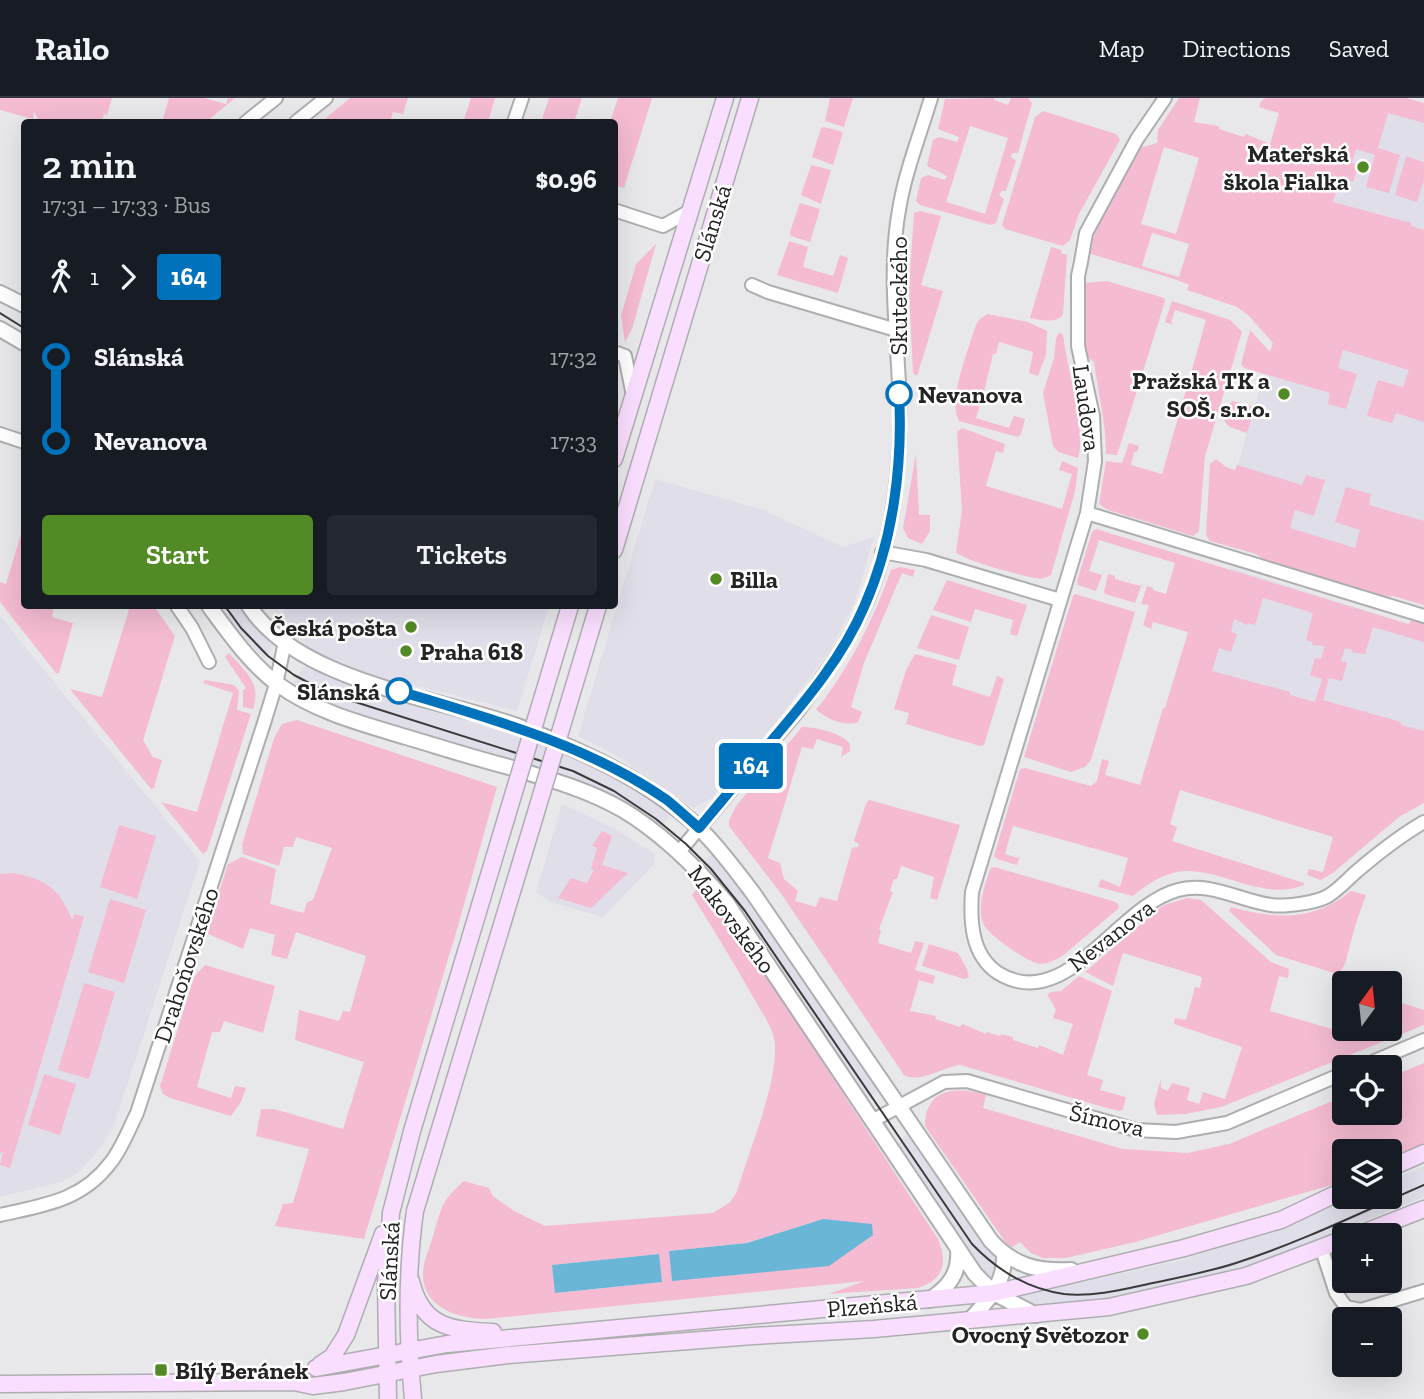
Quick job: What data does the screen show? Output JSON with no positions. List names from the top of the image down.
{
  "streets": {
    "main road": ["Slánská", "Plzeňská"],
    "street": [
      "Skuteckého",
      "Laudova",
      "Makovského",
      "Nevanova",
      "Drahoňovského",
      "Šímova"
    ]
  },
  "crossings": [
    ["Slánská", "Plzeňská"],
    ["Skuteckého", "Makovského"],
    ["Laudova", "Nevanova"],
    ["Makovského", "Drahoňovského"],
    ["Makovského", "Šímova"],
    ["Makovského", "Plzeňská"]
  ],
  "places": {
    "other": [
      "Mateřská škola Fialka",
      "Nevanova",
      "Pražská TK a SOŠ, s.r.o.",
      "Billa",
      "Česká pošta",
      "Praha 618",
      "Slánská",
      "Ovocný Světozor"
    ],
    "transit": ["Bílý Beránek"]
  },
  "lines": ["bus line 164"],
  "north": "top",
  "page": {
    "header": "Railo",
    "nav": ["Map", "Directions", "Saved"],
    "on_map": "164",
    "heading": ["2 min", "17:31 – 17:33 · Bus", "$0.96"],
    "legs": ["1", "164"],
    "list": [
      {
        "name": "Slánská",
        "value": "17:32"
      },
      {
        "name": "Nevanova",
        "value": "17:33"
      }
    ],
    "buttons": ["Start", "Tickets"],
    "map_buttons": ["+", "−"]
  }
}
